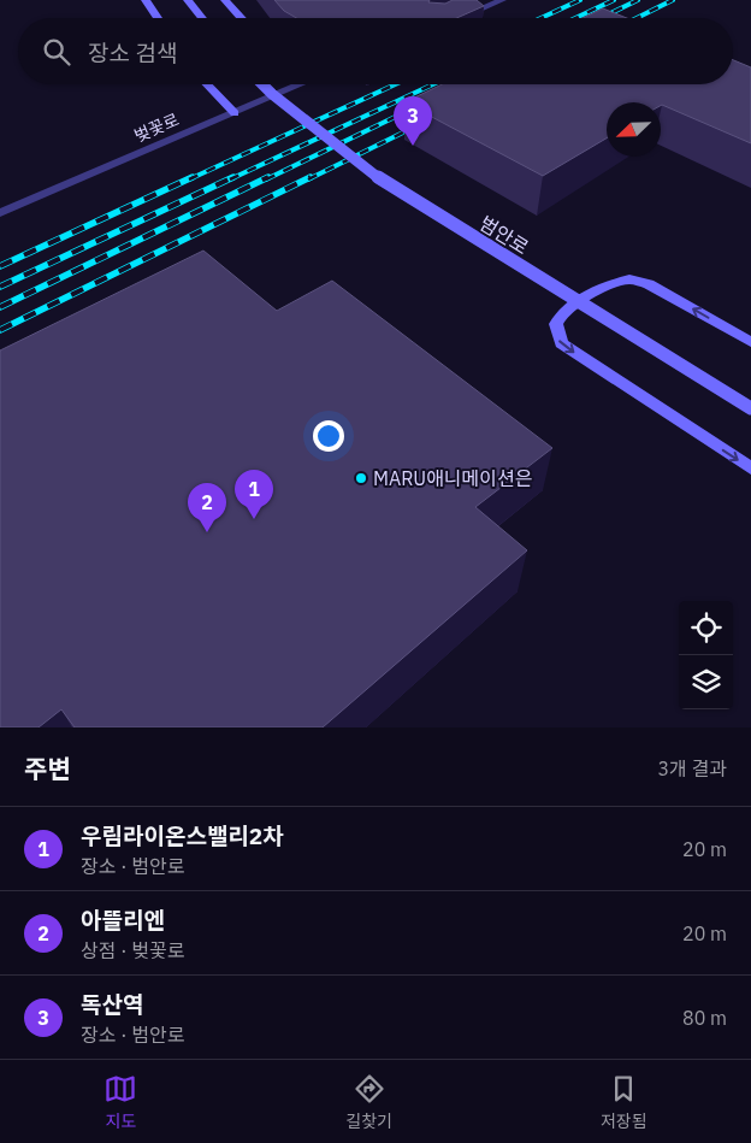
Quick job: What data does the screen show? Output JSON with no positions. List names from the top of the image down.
{
  "streets": {
    "main road": ["범안로"],
    "street": ["벚꽃로"]
  },
  "places": ["MARU애니메이션은"],
  "north": "bottom left",
  "page": {
    "search": "장소 검색",
    "pins": ["3", "1", "2"],
    "heading": ["주변", "3개 결과"],
    "list": [
      {
        "mark": "1",
        "name": "우림라이온스밸리2차",
        "note": "장소 · 범안로",
        "value": "20 m"
      },
      {
        "mark": "2",
        "name": "아뜰리엔",
        "note": "상점 · 벚꽃로",
        "value": "20 m"
      },
      {
        "mark": "3",
        "name": "독산역",
        "note": "장소 · 범안로",
        "value": "80 m"
      }
    ],
    "nav": ["지도", "길찾기", "저장됨"]
  }
}
